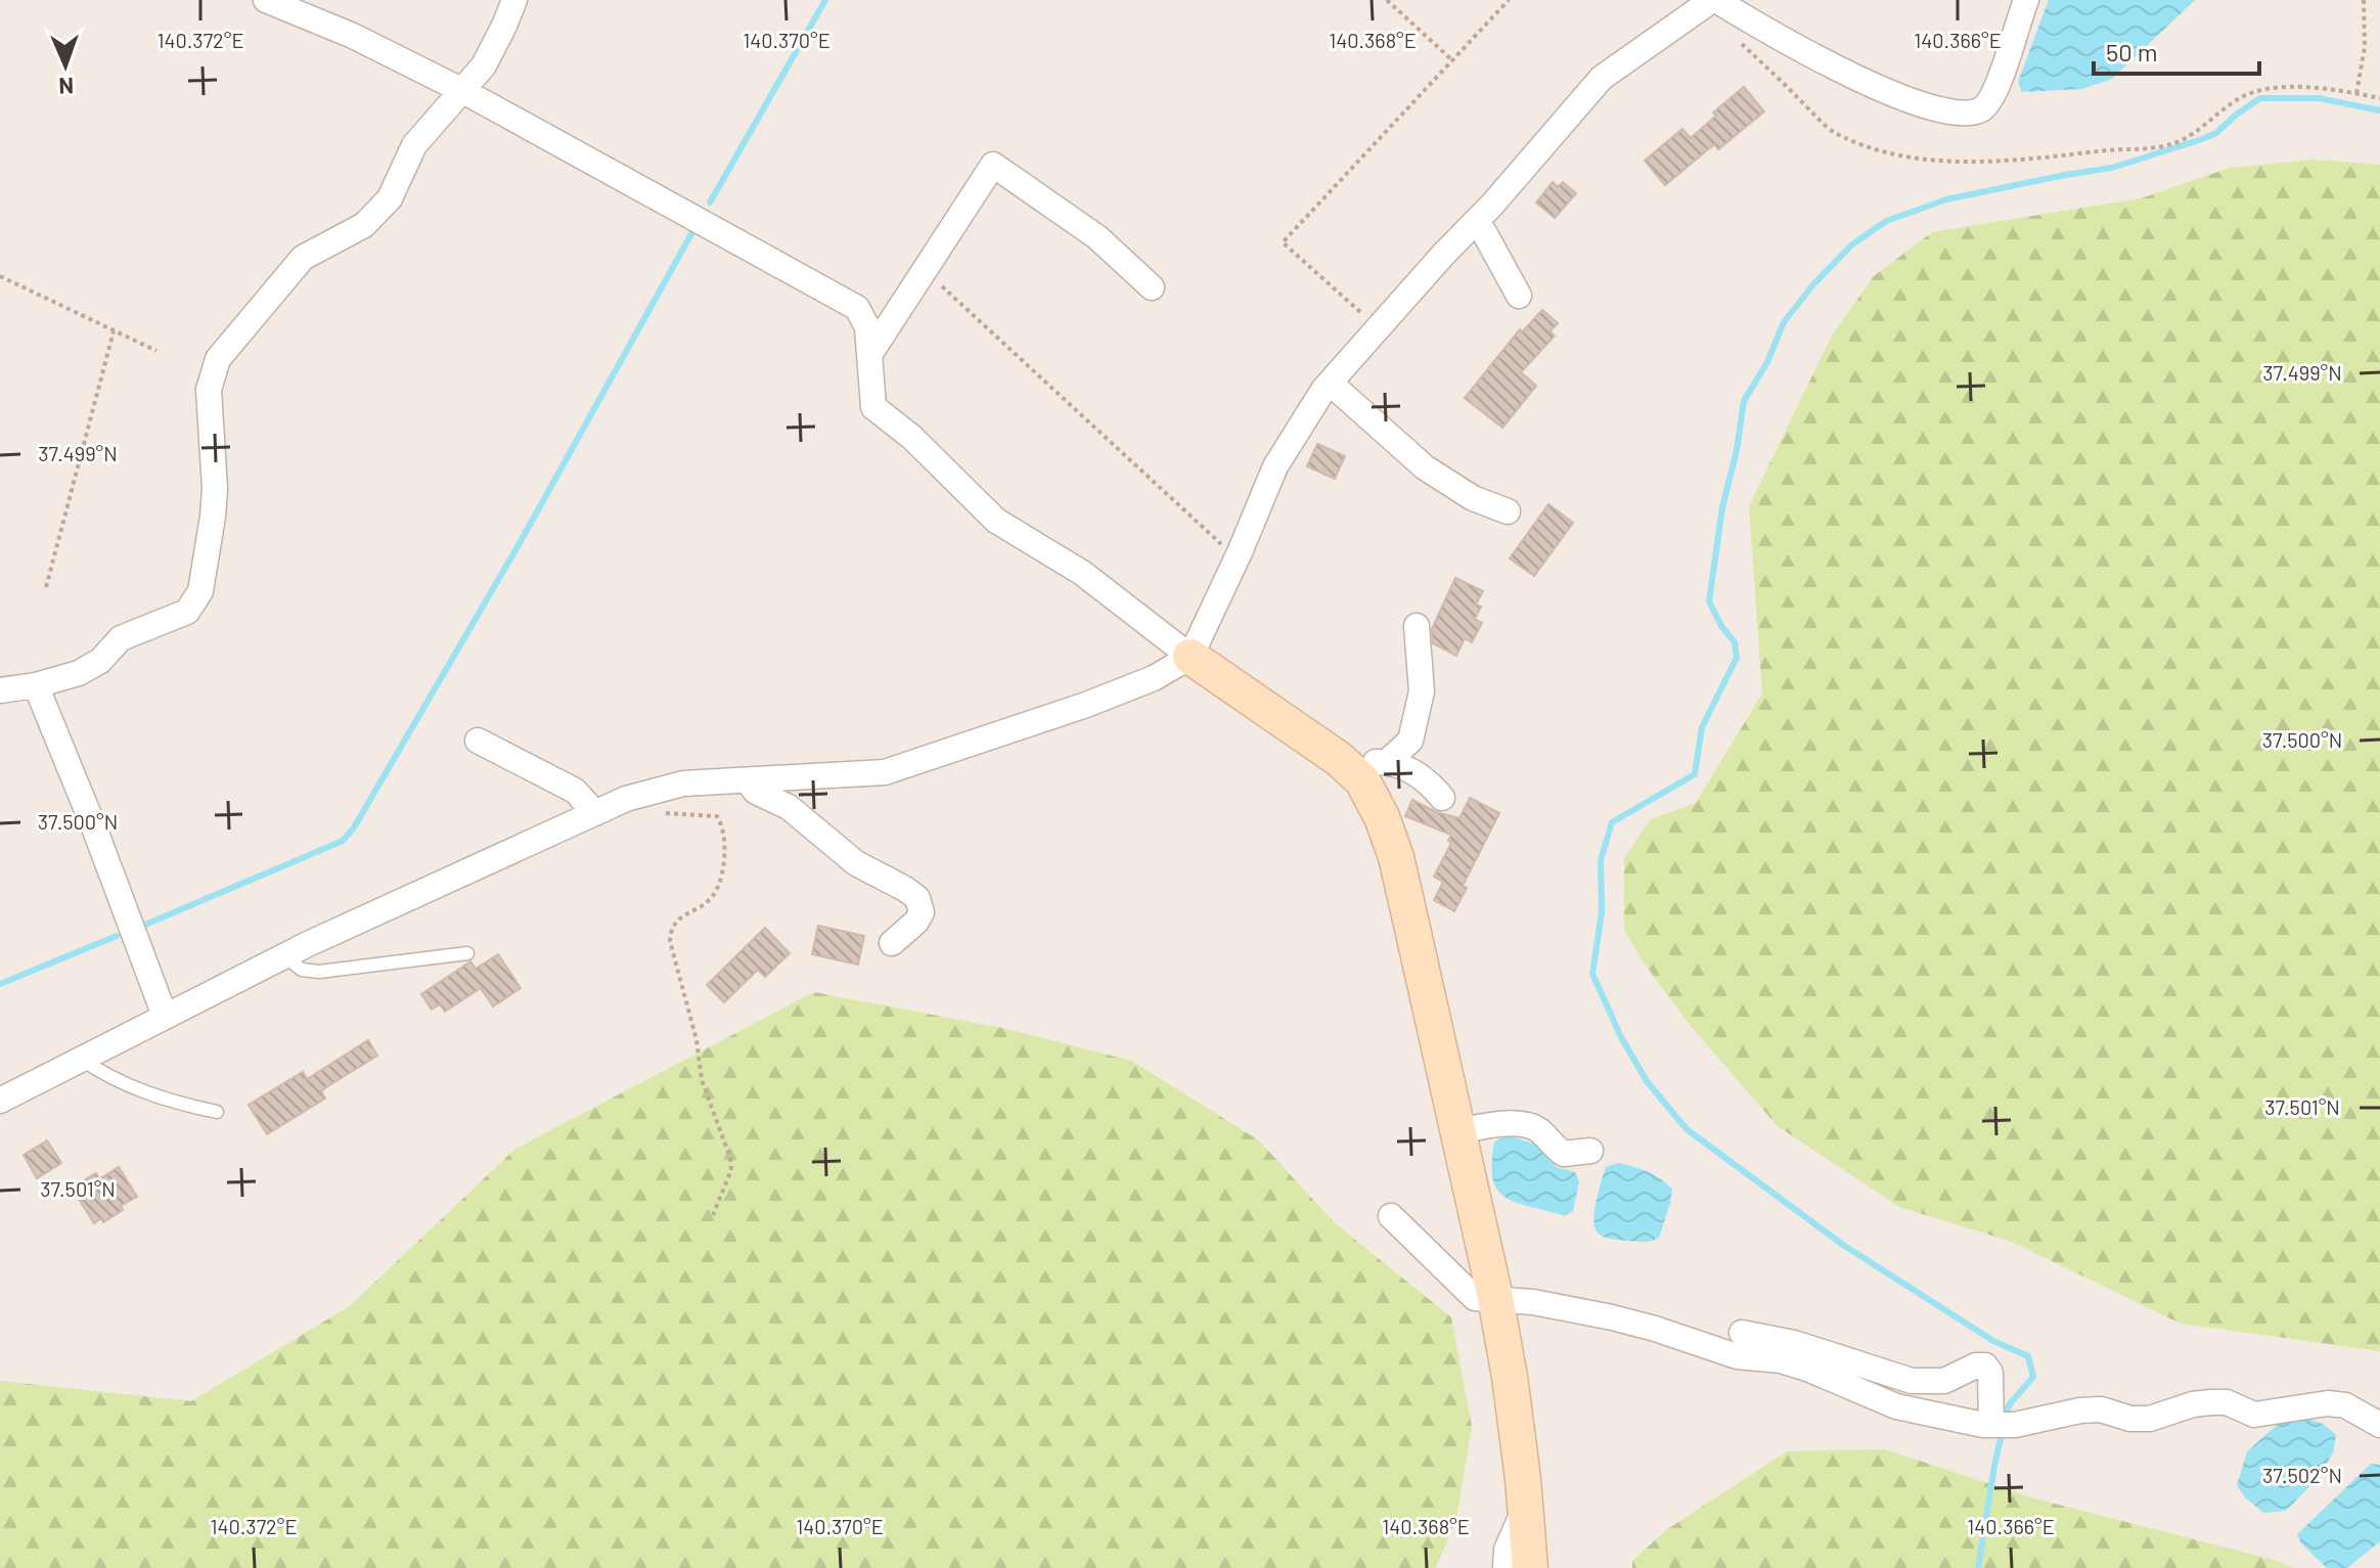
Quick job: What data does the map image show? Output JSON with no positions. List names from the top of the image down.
{
  "scale_bar": "50 m",
  "north": "bottom",
  "coordinates": [
    "140.372°E",
    "140.370°E",
    "140.368°E",
    "140.366°E",
    "37.499°N",
    "37.500°N",
    "37.501°N",
    "37.502°N"
  ]
}
